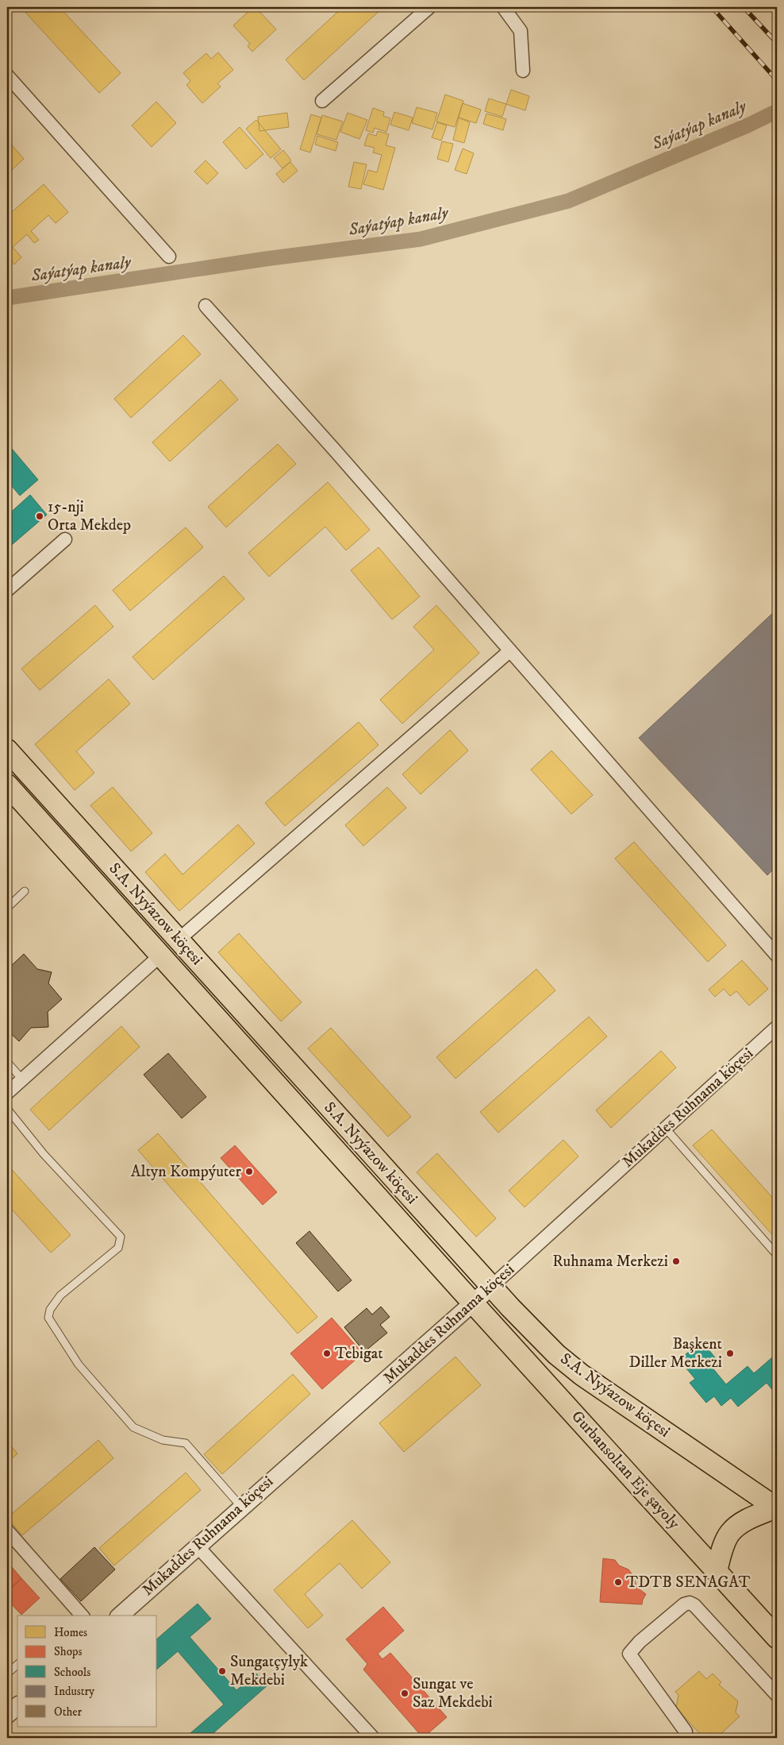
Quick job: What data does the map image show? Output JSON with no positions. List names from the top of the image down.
{
  "streets": {
    "main road": ["S.A. Nyýazow köçesi", "Gurbansoltan Eje şayoly"],
    "street": ["Mukaddes Ruhnama köçesi"]
  },
  "crossings": [
    ["S.A. Nyýazow köçesi", "Mukaddes Ruhnama köçesi"],
    ["S.A. Nyýazow köçesi", "Gurbansoltan Eje şayoly"],
    ["Mukaddes Ruhnama köçesi", "Gurbansoltan Eje şayoly"]
  ],
  "water": ["Saýatýap kanaly"],
  "places": [
    "15-nji Orta Mekdep",
    "Altyn Kompýuter",
    "Ruhnama Merkezi",
    "Tebigat",
    "Başkent Diller Merkezi",
    "TDTB SENAGAT",
    "Sungatçylyk Mekdebi",
    "Sungat ve Saz Mekdebi"
  ],
  "legend": [
    "Homes",
    "Shops",
    "Schools",
    "Industry",
    "Other"
  ]
}
